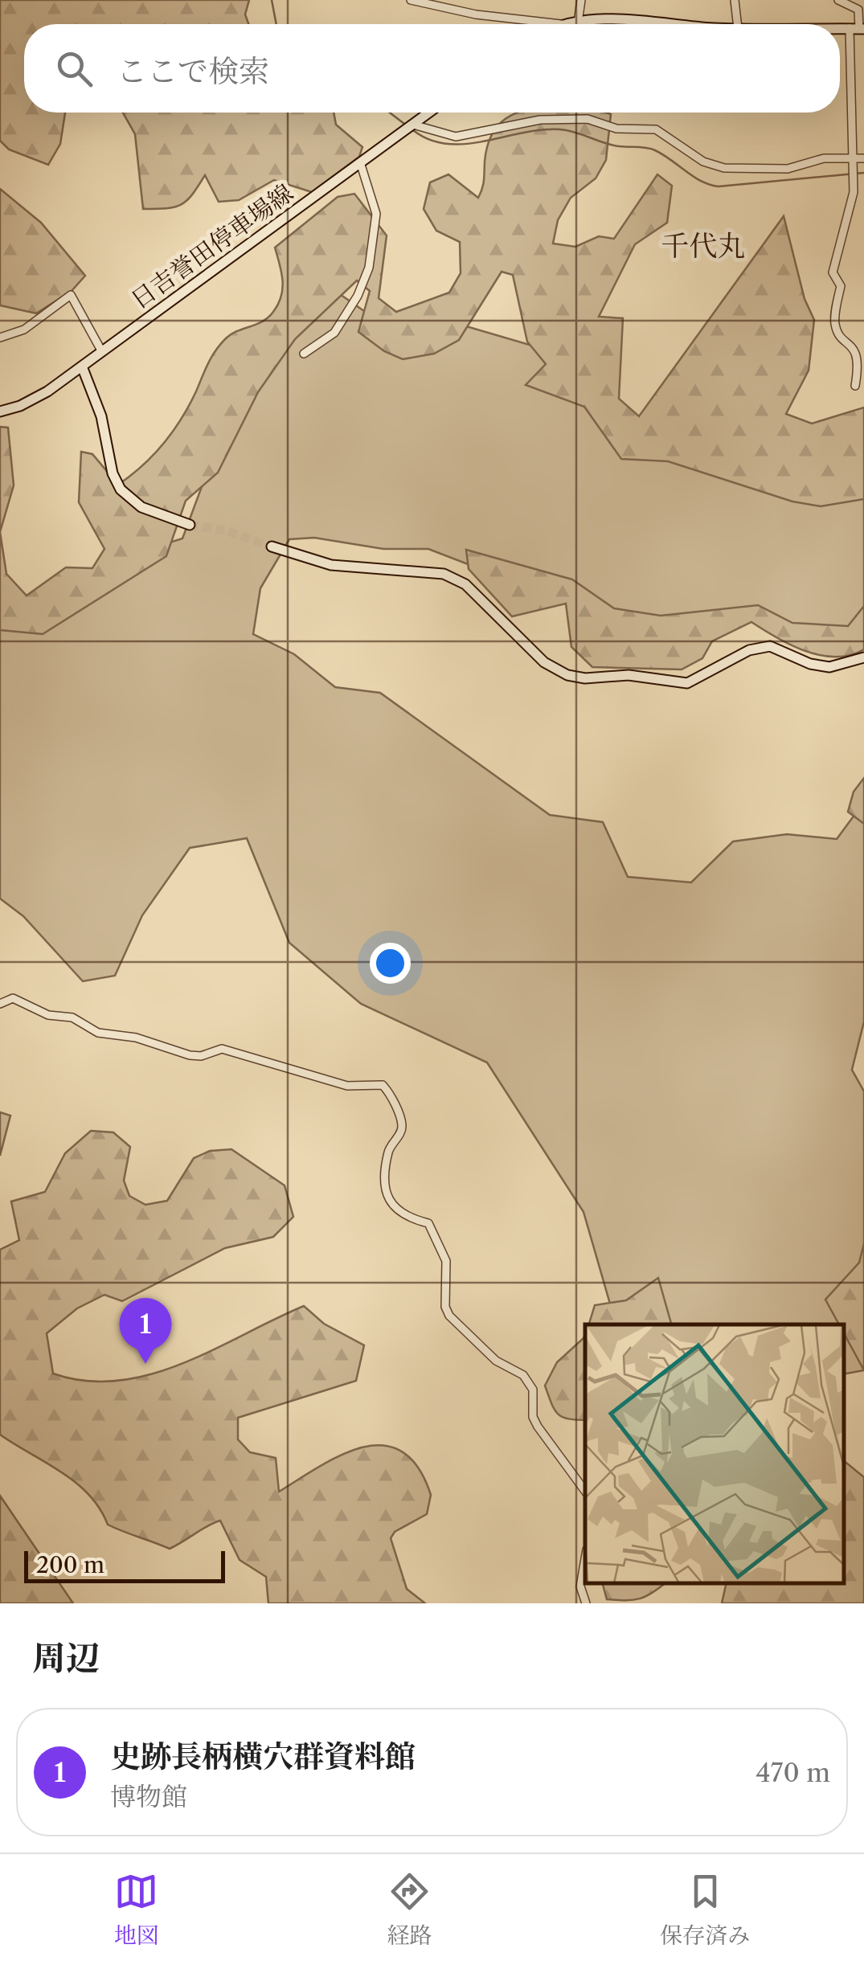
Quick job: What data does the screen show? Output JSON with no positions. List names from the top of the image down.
{
  "streets": {
    "main road": ["日吉誉田停車場線"]
  },
  "districts": ["千代丸"],
  "scale_bar": "200 m",
  "page": {
    "search": "ここで検索",
    "pins": "1",
    "scale": "200 m",
    "heading": "周辺",
    "list": [
      {
        "mark": "1",
        "name": "史跡長柄横穴群資料館",
        "note": "博物館",
        "value": "470 m"
      }
    ],
    "nav": ["地図", "経路", "保存済み"]
  }
}
